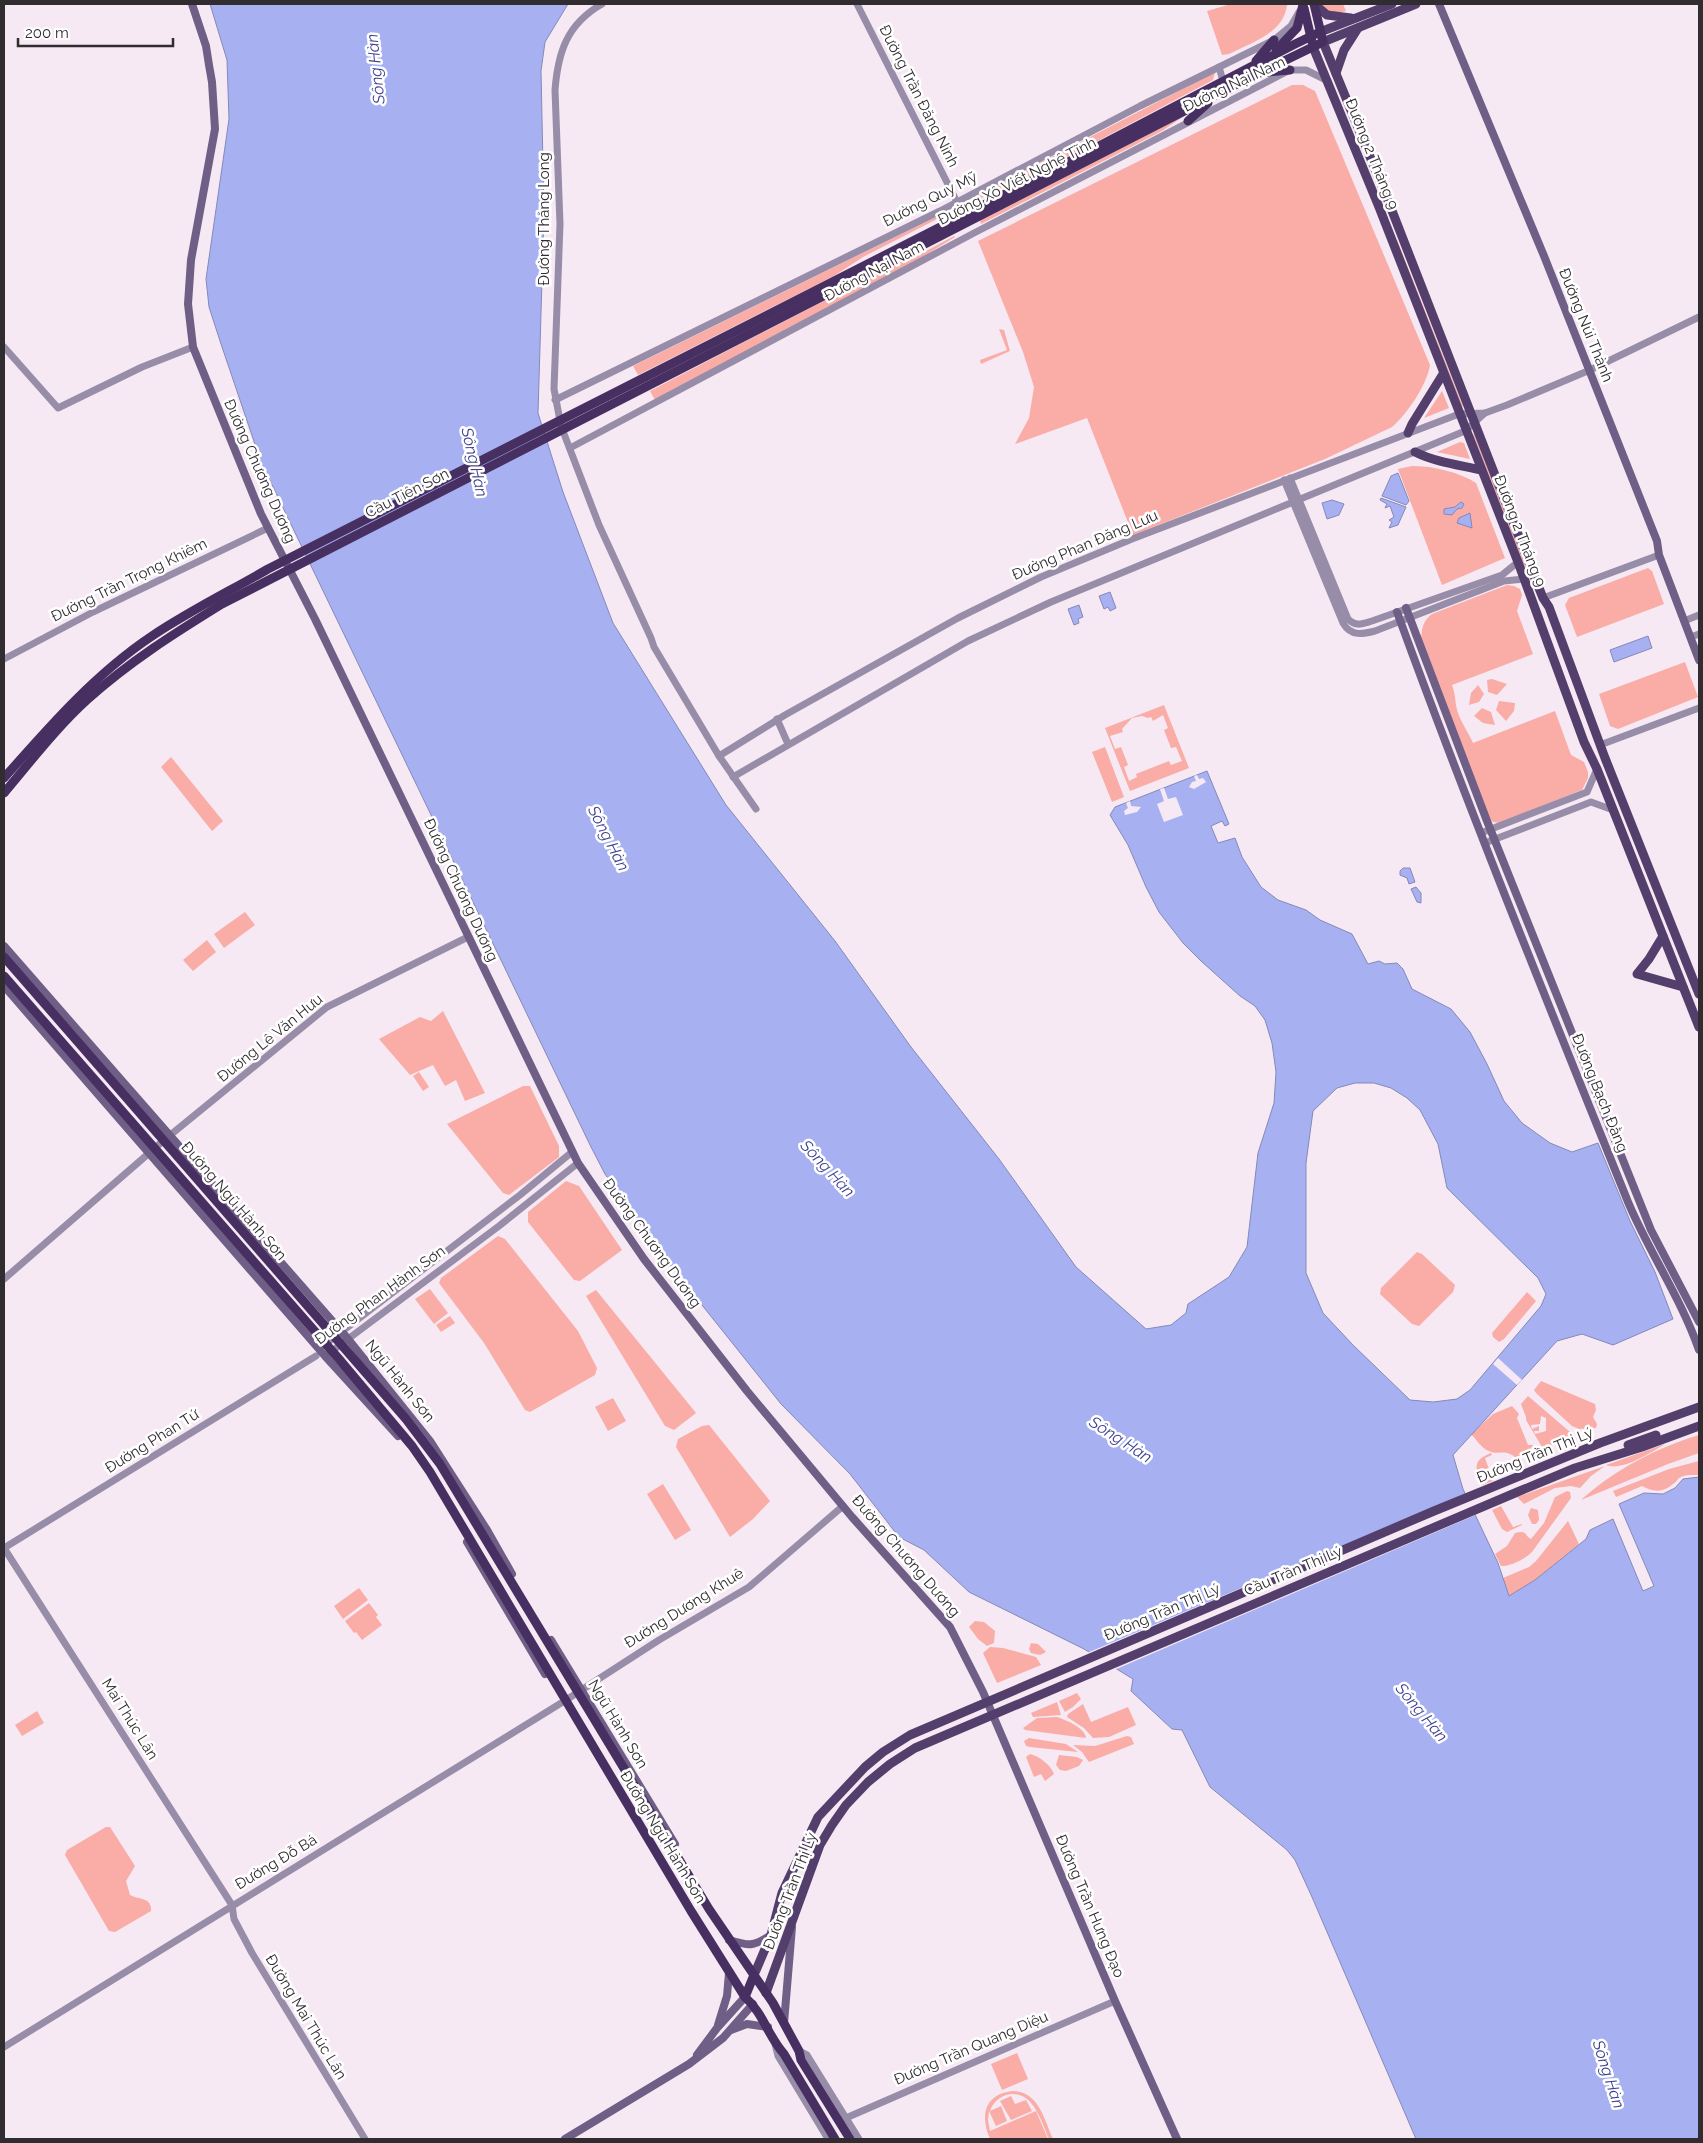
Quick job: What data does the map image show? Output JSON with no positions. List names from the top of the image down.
{
  "streets": {
    "highway": [
      "Đường Xô Viết Nghệ Tĩnh",
      "Cầu Tiên Sơn",
      "Đường Ngũ Hành Sơn",
      "Ngũ Hành Sơn"
    ],
    "main road": [
      "Đường 2 Tháng 9",
      "Đường Núi Thành",
      "Đường Chương Dương",
      "Đường Bạch Đằng",
      "Đường Trần Thị Lý",
      "Cầu Trần Thị Lý",
      "Đường Trần Hưng Đạo"
    ],
    "street": [
      "Đường Nại Nam",
      "Đường Trần Đăng Ninh",
      "Đường Quy Mỹ",
      "Đường Thăng Long",
      "Đường Phan Đăng Lưu",
      "Đường Trần Trọng Khiêm",
      "Đường Lê Văn Hưu",
      "Đường Phan Hành Sơn",
      "Đường Phan Tứ",
      "Đường Dương Khuê",
      "Mai Thúc Lân",
      "Đường Đỗ Bá",
      "Đường Mai Thúc Lân",
      "Đường Trần Quang Diệu"
    ]
  },
  "crossings": [
    ["Đường Nại Nam", "Đường Trần Đăng Ninh"],
    ["Đường Nại Nam", "Đường 2 Tháng 9"],
    ["Đường Nại Nam", "Đường Thăng Long"],
    ["Đường Trần Đăng Ninh", "Đường Xô Viết Nghệ Tĩnh"],
    ["Đường Trần Đăng Ninh", "Đường Quy Mỹ"],
    ["Đường 2 Tháng 9", "Đường Xô Viết Nghệ Tĩnh"],
    ["Đường 2 Tháng 9", "Đường Phan Đăng Lưu"],
    ["Đường Xô Viết Nghệ Tĩnh", "Cầu Tiên Sơn"],
    ["Đường Quy Mỹ", "Đường Thăng Long"],
    ["Đường Thăng Long", "Đường Phan Đăng Lưu"],
    ["Đường Núi Thành", "Đường Phan Đăng Lưu"],
    ["Đường Chương Dương", "Đường Trần Trọng Khiêm"],
    ["Đường Chương Dương", "Đường Lê Văn Hưu"],
    ["Đường Chương Dương", "Đường Phan Hành Sơn"],
    ["Đường Chương Dương", "Đường Dương Khuê"],
    ["Đường Chương Dương", "Đường Trần Hưng Đạo"],
    ["Đường Lê Văn Hưu", "Đường Ngũ Hành Sơn"],
    ["Đường Ngũ Hành Sơn", "Đường Phan Hành Sơn"],
    ["Đường Ngũ Hành Sơn", "Ngũ Hành Sơn"],
    ["Đường Ngũ Hành Sơn", "Đường Phan Tứ"],
    ["Đường Ngũ Hành Sơn", "Đường Trần Thị Lý"],
    ["Đường Ngũ Hành Sơn", "Đường Dương Khuê"],
    ["Đường Ngũ Hành Sơn", "Đường Đỗ Bá"],
    ["Đường Ngũ Hành Sơn", "Đường Trần Quang Diệu"],
    ["Đường Phan Hành Sơn", "Ngũ Hành Sơn"],
    ["Đường Phan Hành Sơn", "Đường Phan Tứ"],
    ["Ngũ Hành Sơn", "Đường Phan Tứ"],
    ["Ngũ Hành Sơn", "Đường Dương Khuê"],
    ["Ngũ Hành Sơn", "Đường Đỗ Bá"],
    ["Đường Phan Tứ", "Mai Thúc Lân"],
    ["Đường Trần Thị Lý", "Cầu Trần Thị Lý"],
    ["Đường Dương Khuê", "Đường Đỗ Bá"],
    ["Mai Thúc Lân", "Đường Đỗ Bá"],
    ["Mai Thúc Lân", "Đường Mai Thúc Lân"],
    ["Đường Đỗ Bá", "Đường Mai Thúc Lân"],
    ["Đường Trần Hưng Đạo", "Đường Trần Quang Diệu"]
  ],
  "water": ["Sông Hàn"],
  "scale_bar": "200 m"
}
